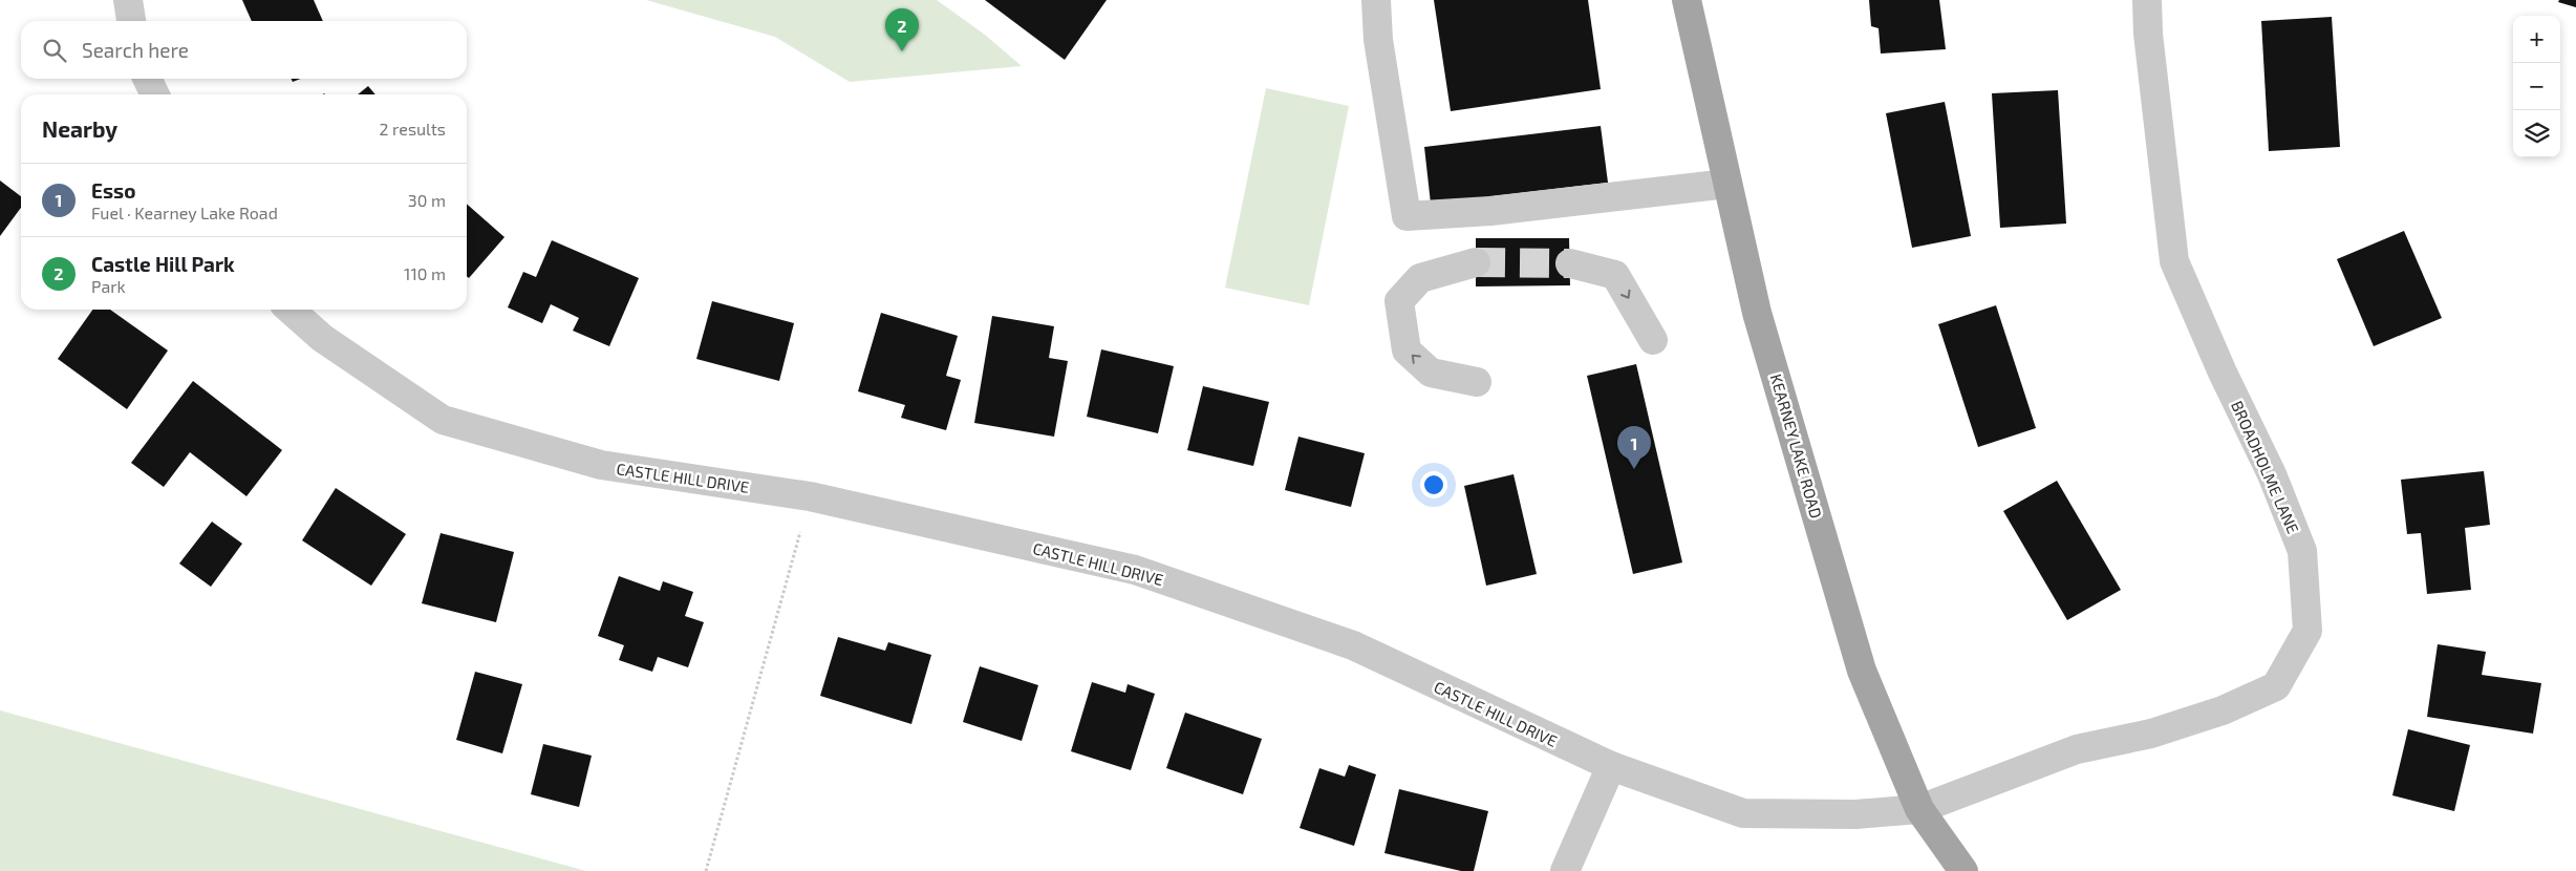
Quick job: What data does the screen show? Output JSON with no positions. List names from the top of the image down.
{
  "streets": {
    "main road": ["KEARNEY LAKE ROAD"],
    "street": ["BROADHOLME LANE", "CASTLE HILL DRIVE"]
  },
  "crossings": [
    ["KEARNEY LAKE ROAD", "BROADHOLME LANE"],
    ["KEARNEY LAKE ROAD", "CASTLE HILL DRIVE"],
    ["BROADHOLME LANE", "CASTLE HILL DRIVE"]
  ],
  "page": {
    "pins": ["2", "1"],
    "map_buttons": ["+", "−"],
    "search": "Search here",
    "heading": ["Nearby", "2 results"],
    "list": [
      {
        "mark": "1",
        "name": "Esso",
        "note": "Fuel · Kearney Lake Road",
        "value": "30 m"
      },
      {
        "mark": "2",
        "name": "Castle Hill Park",
        "note": "Park",
        "value": "110 m"
      }
    ]
  }
}
